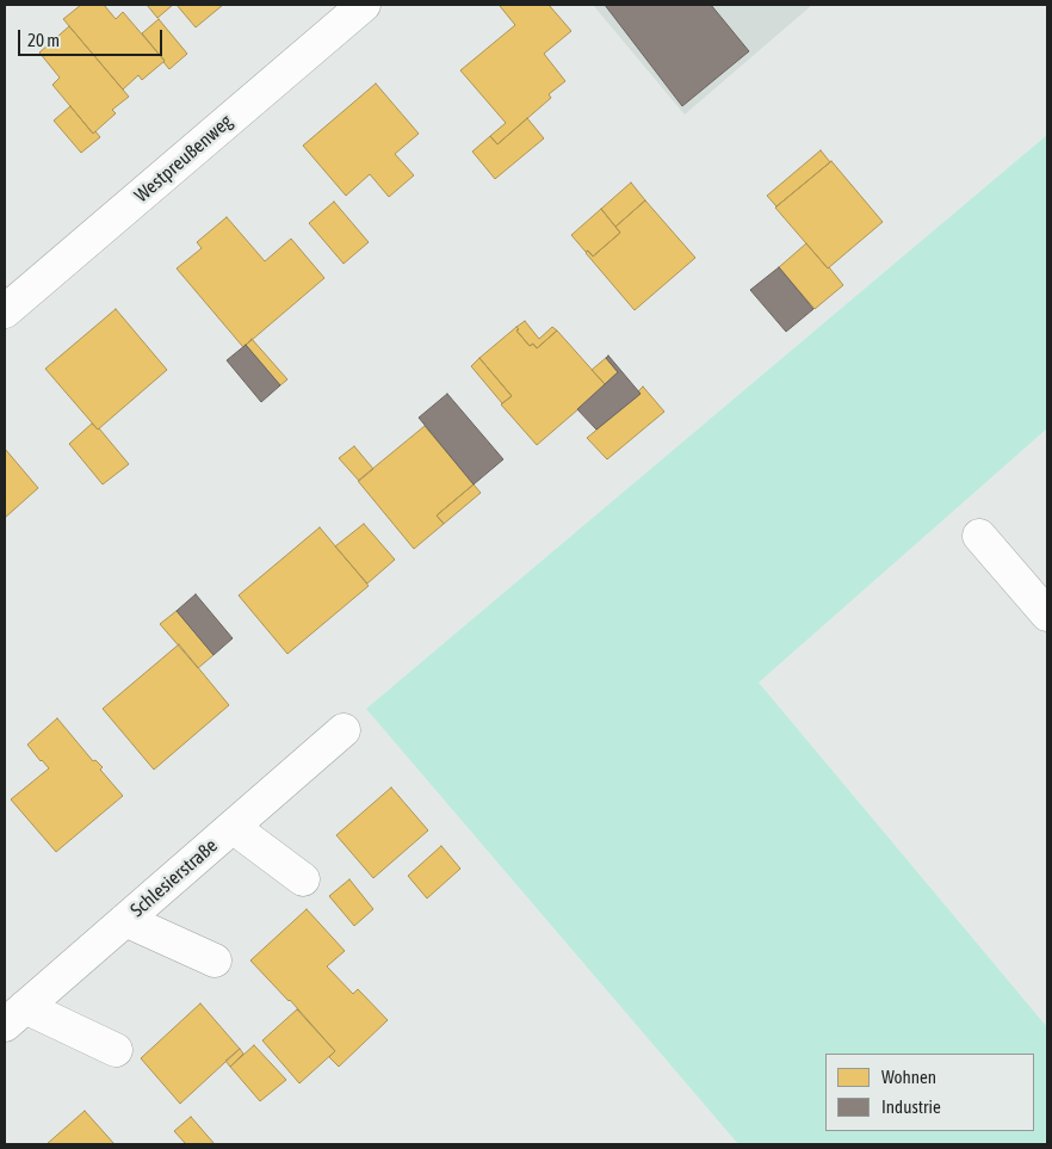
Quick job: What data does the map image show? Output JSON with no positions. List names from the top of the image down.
{
  "streets": {
    "street": ["Westpreußenweg", "Schlesierstraße"]
  },
  "legend": ["Wohnen", "Industrie"],
  "scale_bar": "20 m"
}
